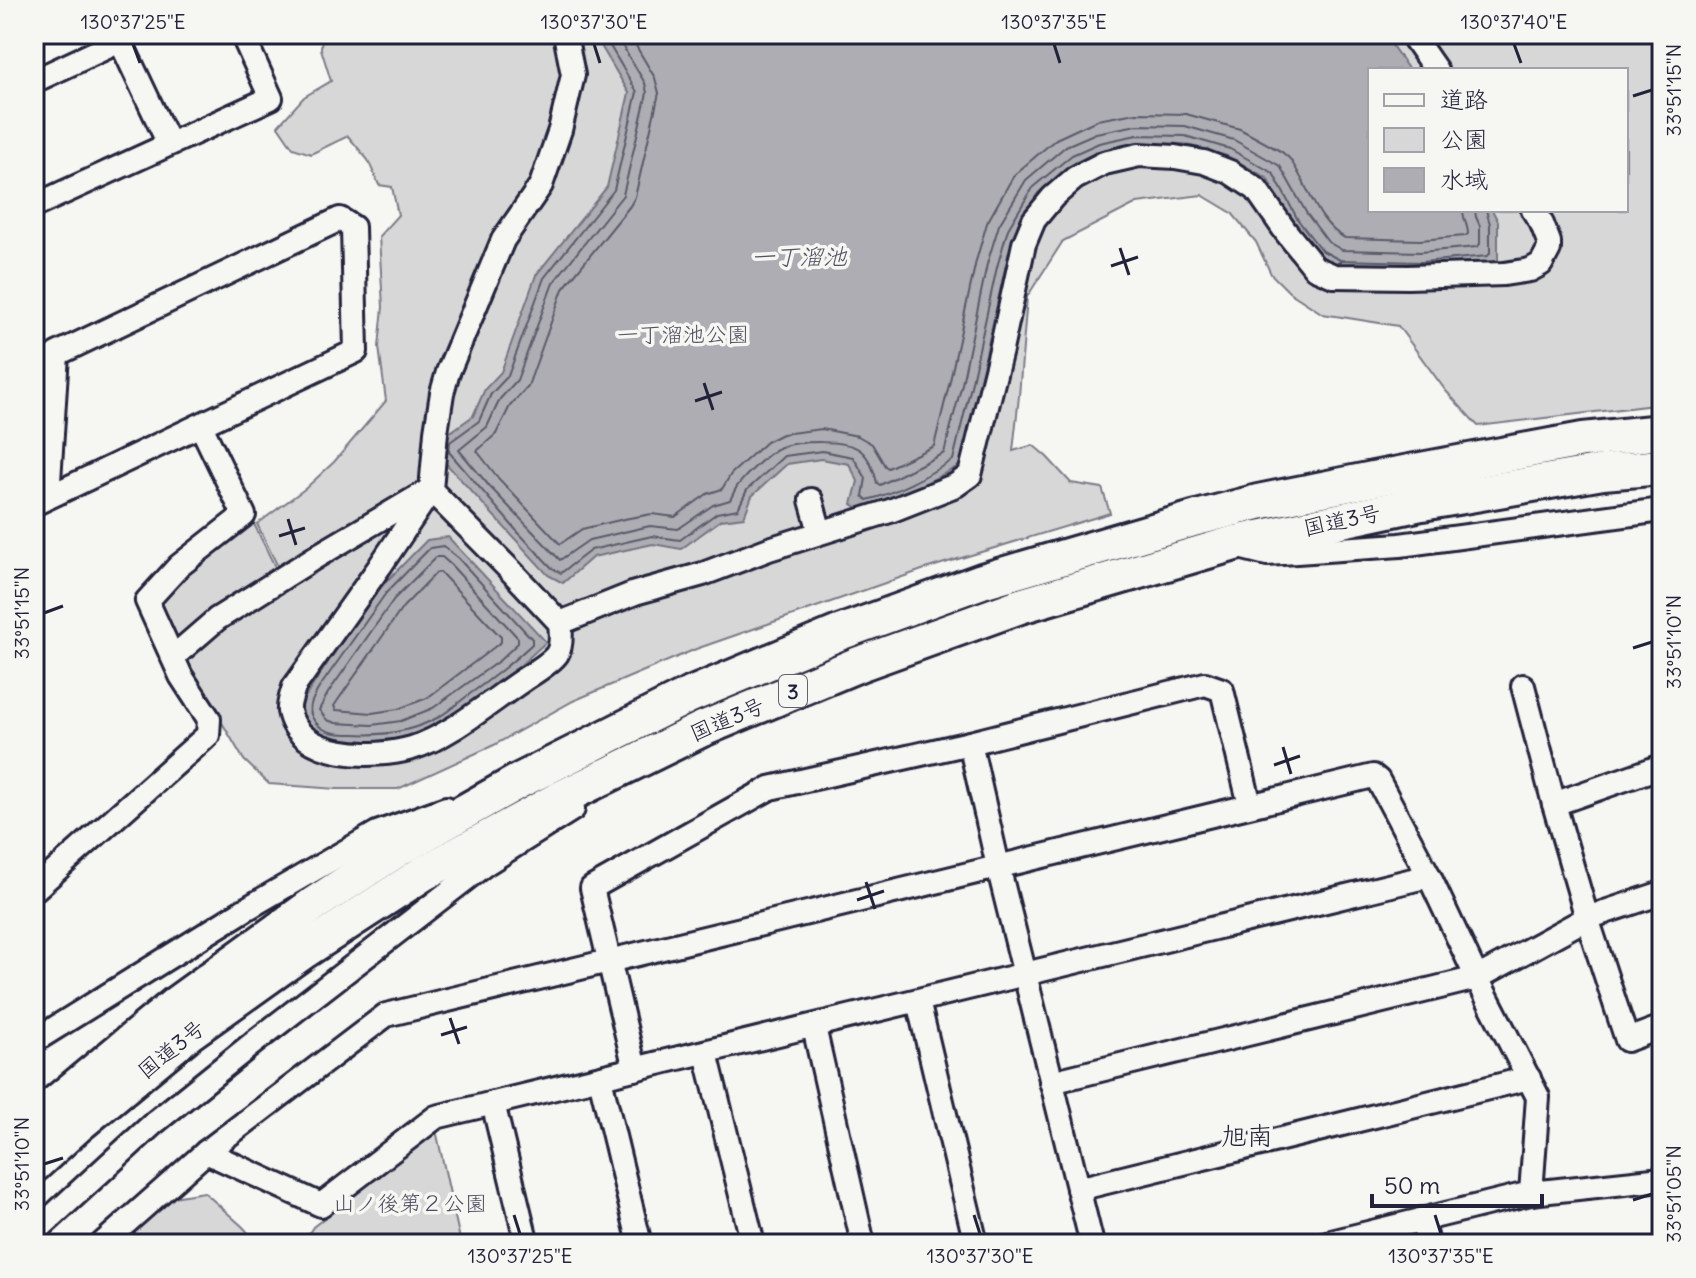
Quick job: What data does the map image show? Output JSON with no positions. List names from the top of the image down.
{
  "streets": {
    "highway": ["国道3号", "3"]
  },
  "districts": ["旭南"],
  "water": ["一丁溜池"],
  "parks": ["一丁溜池公園", "山ノ後第２公園"],
  "legend": ["道路", "公園", "水域"],
  "scale_bar": "50 m",
  "coordinates": [
    "130°37'25\"E",
    "130°37'30\"E",
    "130°37'35\"E",
    "130°37'40\"E",
    "33°51'15\"N",
    "33°51'10\"N",
    "33°51'05\"N"
  ]
}
